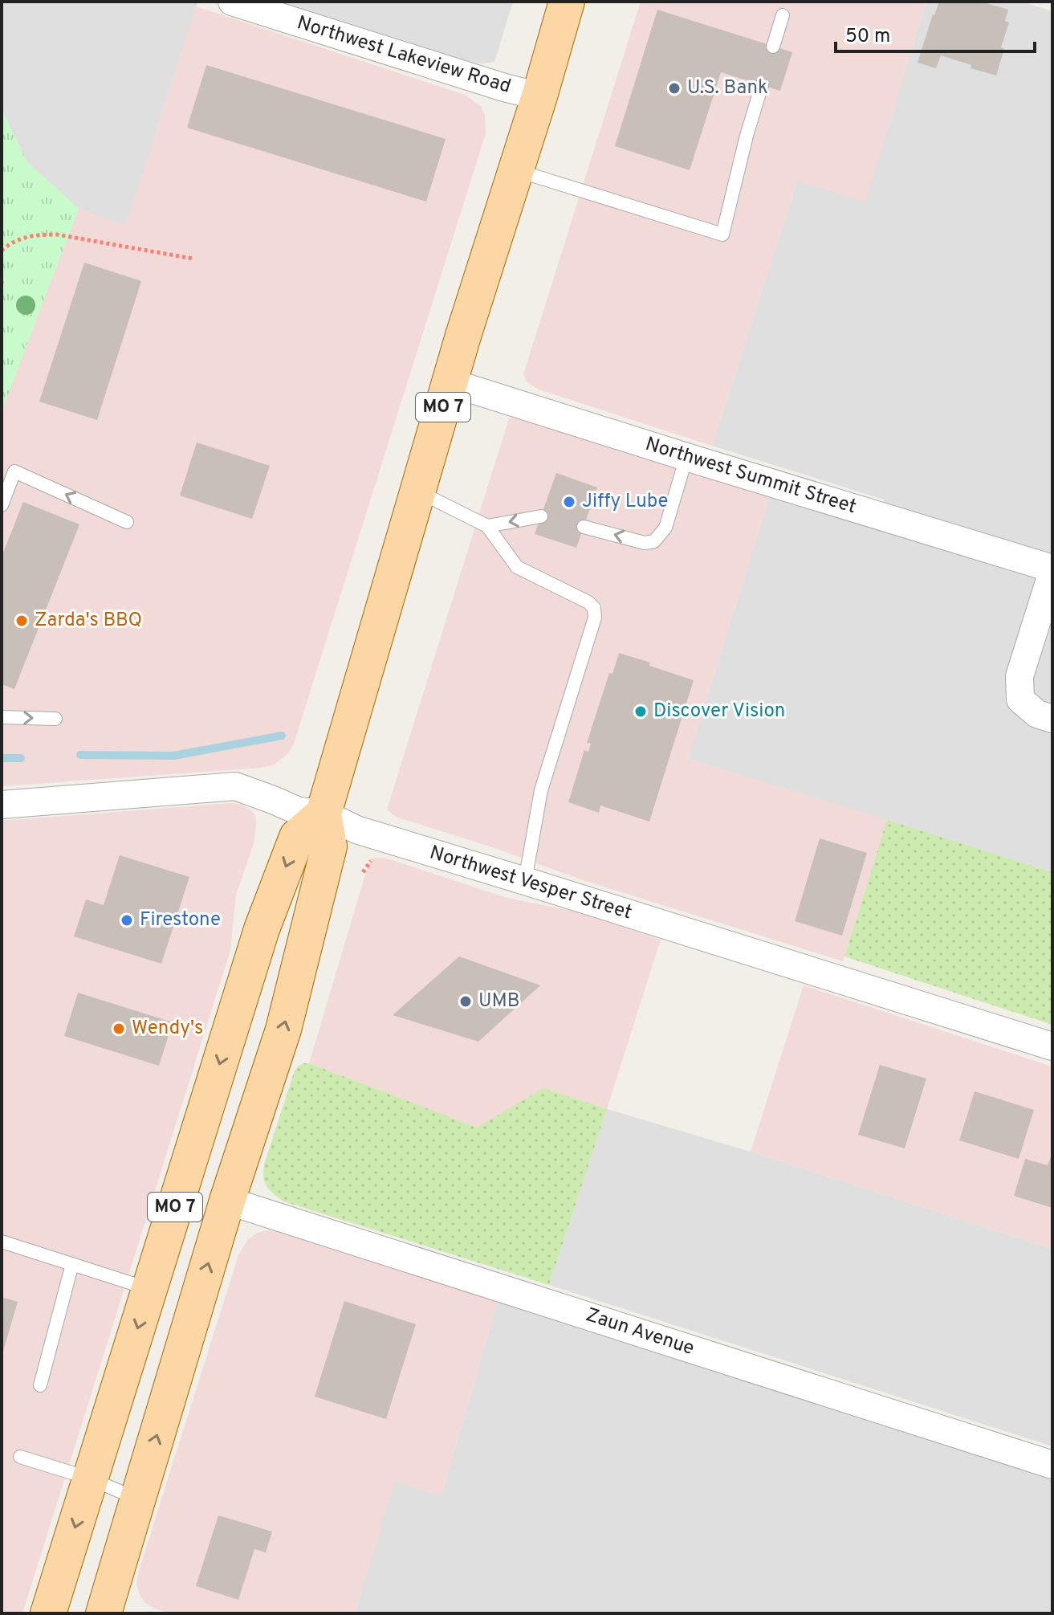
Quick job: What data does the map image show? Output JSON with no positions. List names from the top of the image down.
{
  "streets": {
    "main road": ["MO 7"],
    "street": [
      "Northwest Lakeview Road",
      "Northwest Summit Street",
      "Northwest Vesper Street",
      "Zaun Avenue"
    ]
  },
  "crossings": [
    ["Northwest Lakeview Road", "MO 7"],
    ["MO 7", "Northwest Summit Street"],
    ["MO 7", "Northwest Vesper Street"],
    ["MO 7", "Zaun Avenue"]
  ],
  "places": [
    "U.S. Bank",
    "Jiffy Lube",
    "Zarda's BBQ",
    "Discover Vision",
    "Firestone",
    "UMB",
    "Wendy's"
  ],
  "scale_bar": "50 m"
}
